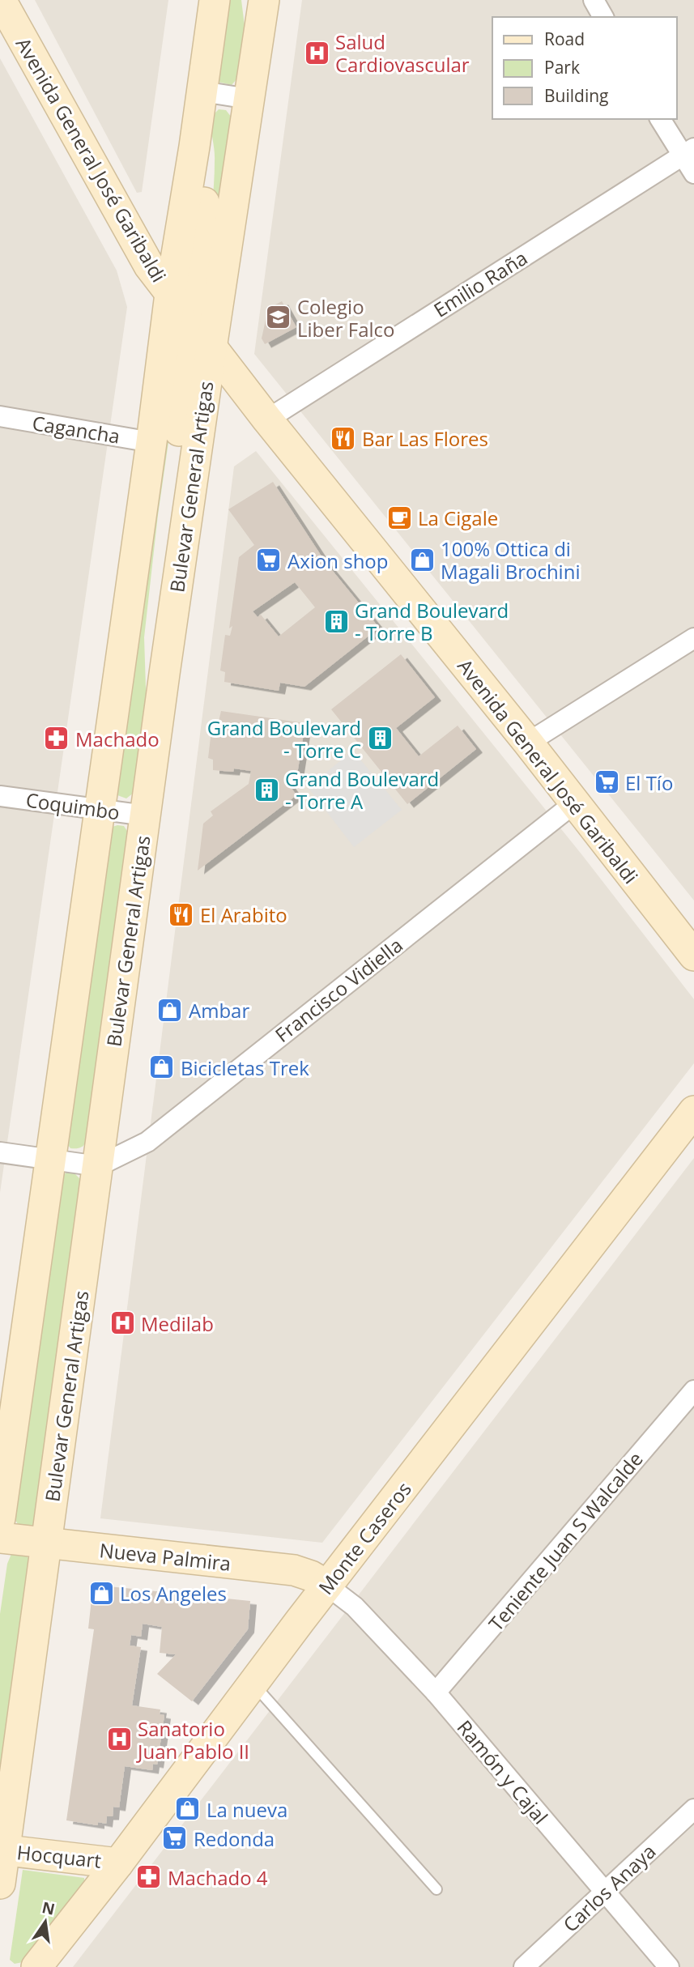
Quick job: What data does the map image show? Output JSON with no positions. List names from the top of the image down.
{
  "streets": {
    "main road": [
      "Avenida General José Garibaldi",
      "Bulevar General Artigas",
      "Monte Caseros",
      "Nueva Palmira",
      "Hocquart"
    ],
    "street": [
      "Emilio Raña",
      "Cagancha",
      "Coquimbo",
      "Francisco Vidiella",
      "Teniente Juan S Walcalde",
      "Ramón y Cajal",
      "Carlos Anaya"
    ]
  },
  "crossings": [
    ["Avenida General José Garibaldi", "Emilio Raña"],
    ["Avenida General José Garibaldi", "Bulevar General Artigas"],
    ["Avenida General José Garibaldi", "Francisco Vidiella"],
    ["Bulevar General Artigas", "Coquimbo"],
    ["Bulevar General Artigas", "Francisco Vidiella"],
    ["Bulevar General Artigas", "Nueva Palmira"],
    ["Bulevar General Artigas", "Hocquart"],
    ["Monte Caseros", "Nueva Palmira"],
    ["Monte Caseros", "Ramón y Cajal"],
    ["Monte Caseros", "Hocquart"],
    ["Teniente Juan S Walcalde", "Ramón y Cajal"],
    ["Nueva Palmira", "Ramón y Cajal"],
    ["Ramón y Cajal", "Carlos Anaya"]
  ],
  "places": {
    "hospital": ["Salud Cardiovascular", "Medilab", "Sanatorio Juan Pablo II"],
    "school or university": ["Colegio Liber Falco"],
    "restaurant": ["Bar Las Flores", "El Arabito"],
    "cafe": ["La Cigale"],
    "shop": [
      "100% Ottica di Magali Brochini",
      "Ambar",
      "Bicicletas Trek",
      "Los Angeles",
      "La nueva"
    ],
    "supermarket": ["Axion shop", "El Tío", "Redonda"],
    "building": ["Grand Boulevard - Torre B", "Grand Boulevard - Torre C", "Grand Boulevard - Torre A"],
    "pharmacy": ["Machado", "Machado 4"]
  },
  "legend": ["Road", "Park", "Building"],
  "north": "top"
}
